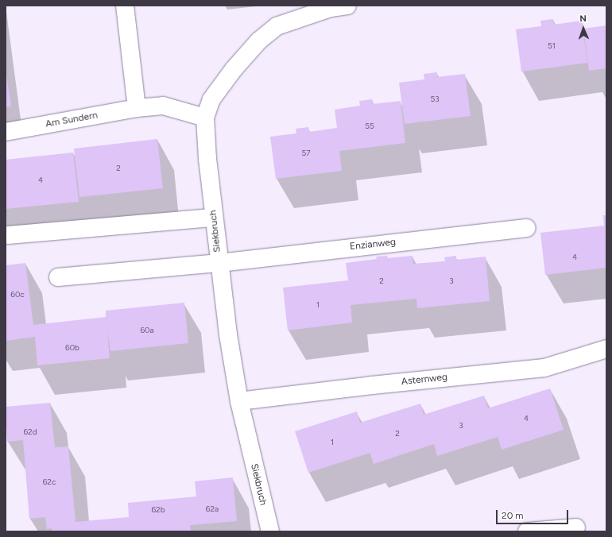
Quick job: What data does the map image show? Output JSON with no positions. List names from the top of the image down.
{
  "streets": {
    "street": [
      "Am Sundern",
      "Siekbruch",
      "Enzianweg",
      "Asternweg"
    ]
  },
  "crossings": [
    ["Am Sundern", "Siekbruch"],
    ["Siekbruch", "Enzianweg"],
    ["Siekbruch", "Asternweg"]
  ],
  "house_numbers": [
    "51",
    "53",
    "55",
    "57",
    "2",
    "4",
    "4",
    "2",
    "3",
    "60c",
    "1",
    "60a",
    "60b",
    "4",
    "3",
    "62d",
    "2",
    "1",
    "62c",
    "62a",
    "62b"
  ],
  "scale_bar": "20 m",
  "north": "top"
}
